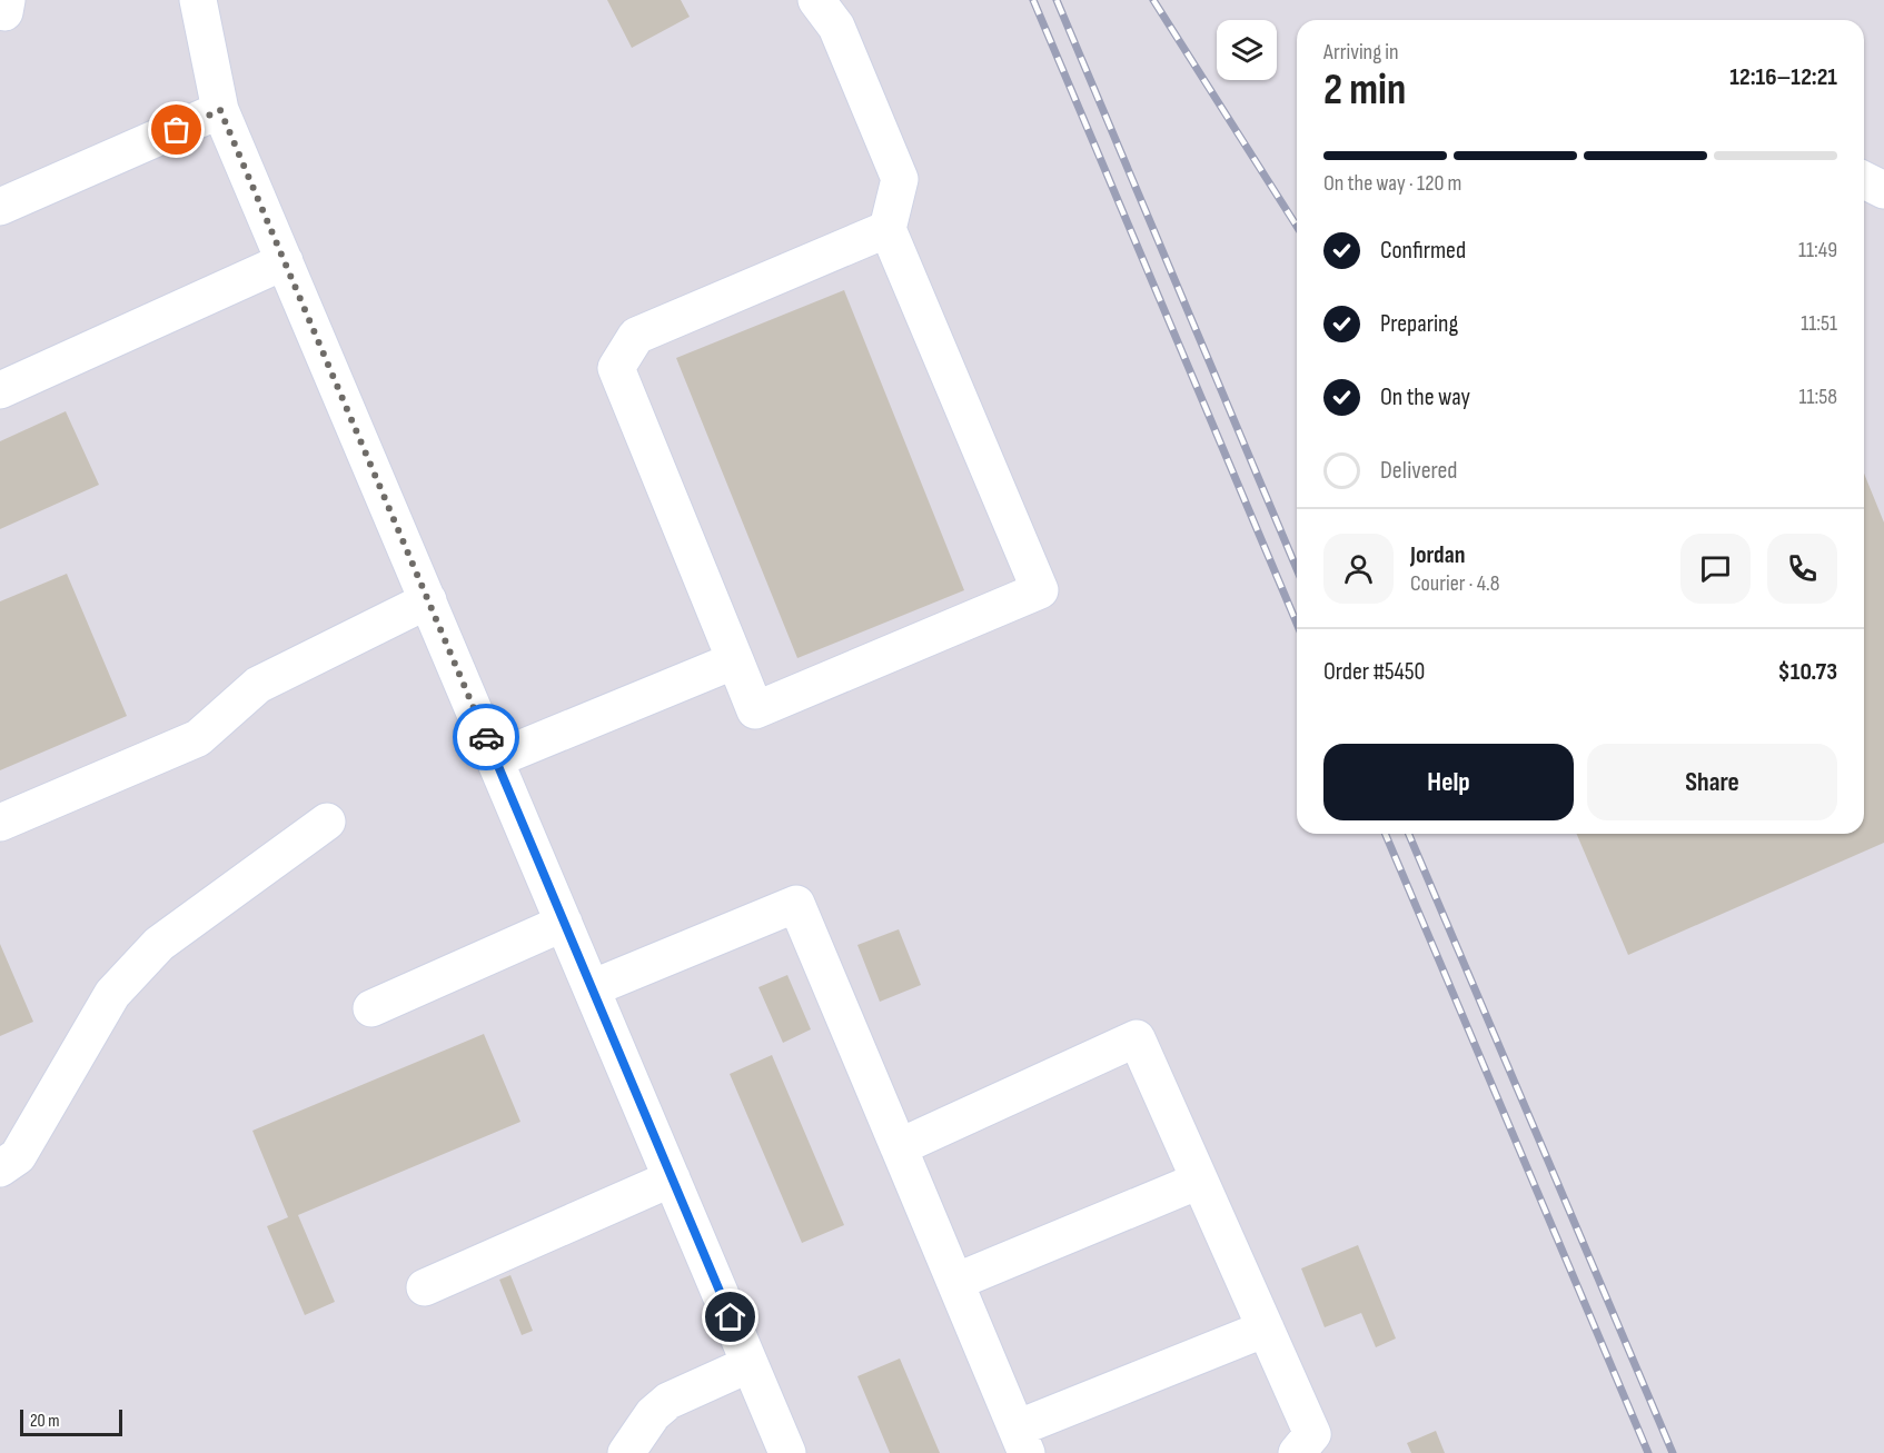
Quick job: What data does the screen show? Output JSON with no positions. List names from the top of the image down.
{
  "scale_bar": "20 m",
  "page": {
    "heading": ["2 min", "Arriving in", "12:16–12:21"],
    "panel": [
      "Jordan",
      "Courier · 4.8",
      "Order #5450",
      "$10.73"
    ],
    "bar": "On the way · 120 m",
    "list": [
      ["Confirmed", "11:49"],
      ["Preparing", "11:51"],
      ["On the way", "11:58"],
      "Delivered"
    ],
    "buttons": ["Help", "Share"],
    "scale": "20 m"
  }
}
